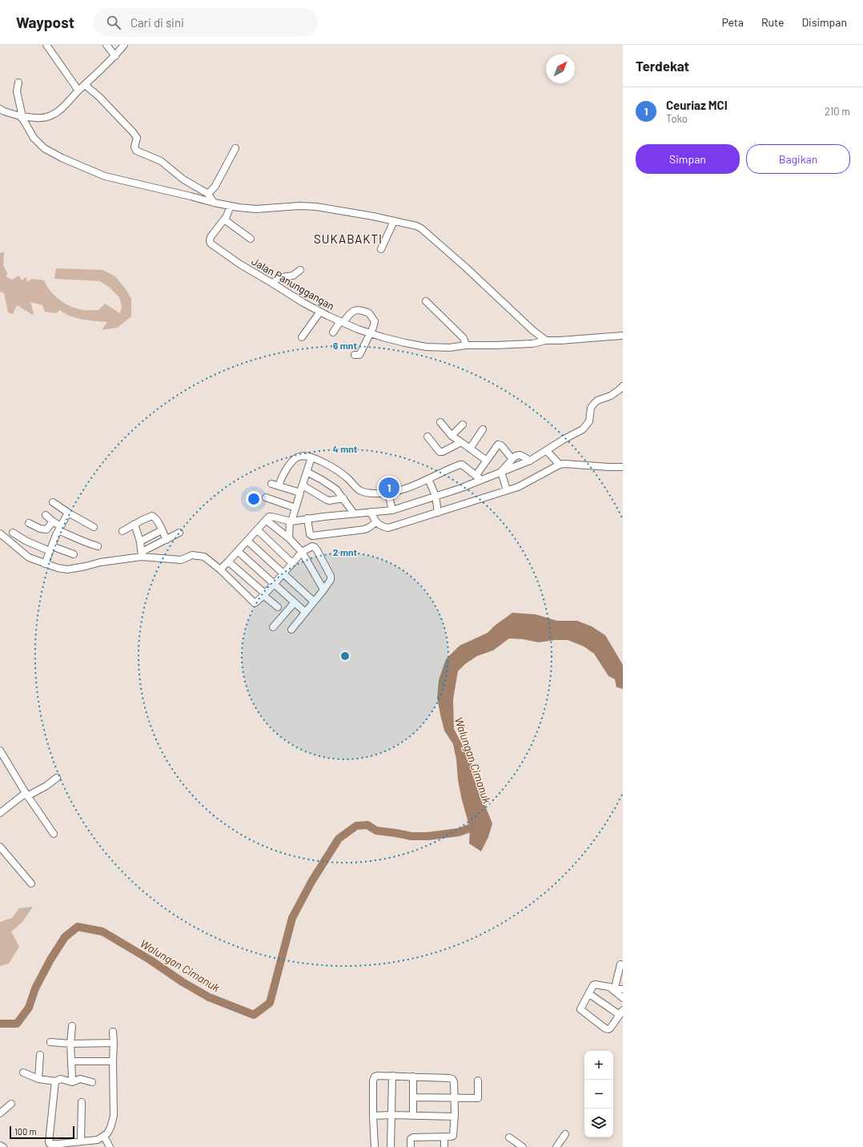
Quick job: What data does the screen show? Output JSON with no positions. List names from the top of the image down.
{
  "streets": {
    "street": ["Jalan Panunggangan"]
  },
  "districts": ["SUKABAKTI"],
  "water": ["Walungan Cimanuk"],
  "scale_bar": "100 m",
  "north": "top right",
  "page": {
    "header": "Waypost",
    "search": "Cari di sini",
    "nav": ["Peta", "Rute", "Disimpan"],
    "heading": "Terdekat",
    "list": [
      {
        "mark": "1",
        "name": "Ceuriaz MCI",
        "note": "Toko",
        "value": "210 m"
      }
    ],
    "buttons": ["Simpan", "Bagikan"],
    "pins": "1",
    "map_buttons": ["+", "−"],
    "scale": "100 m"
  },
  "rings": ["6 mnt", "4 mnt", "2 mnt"]
}
